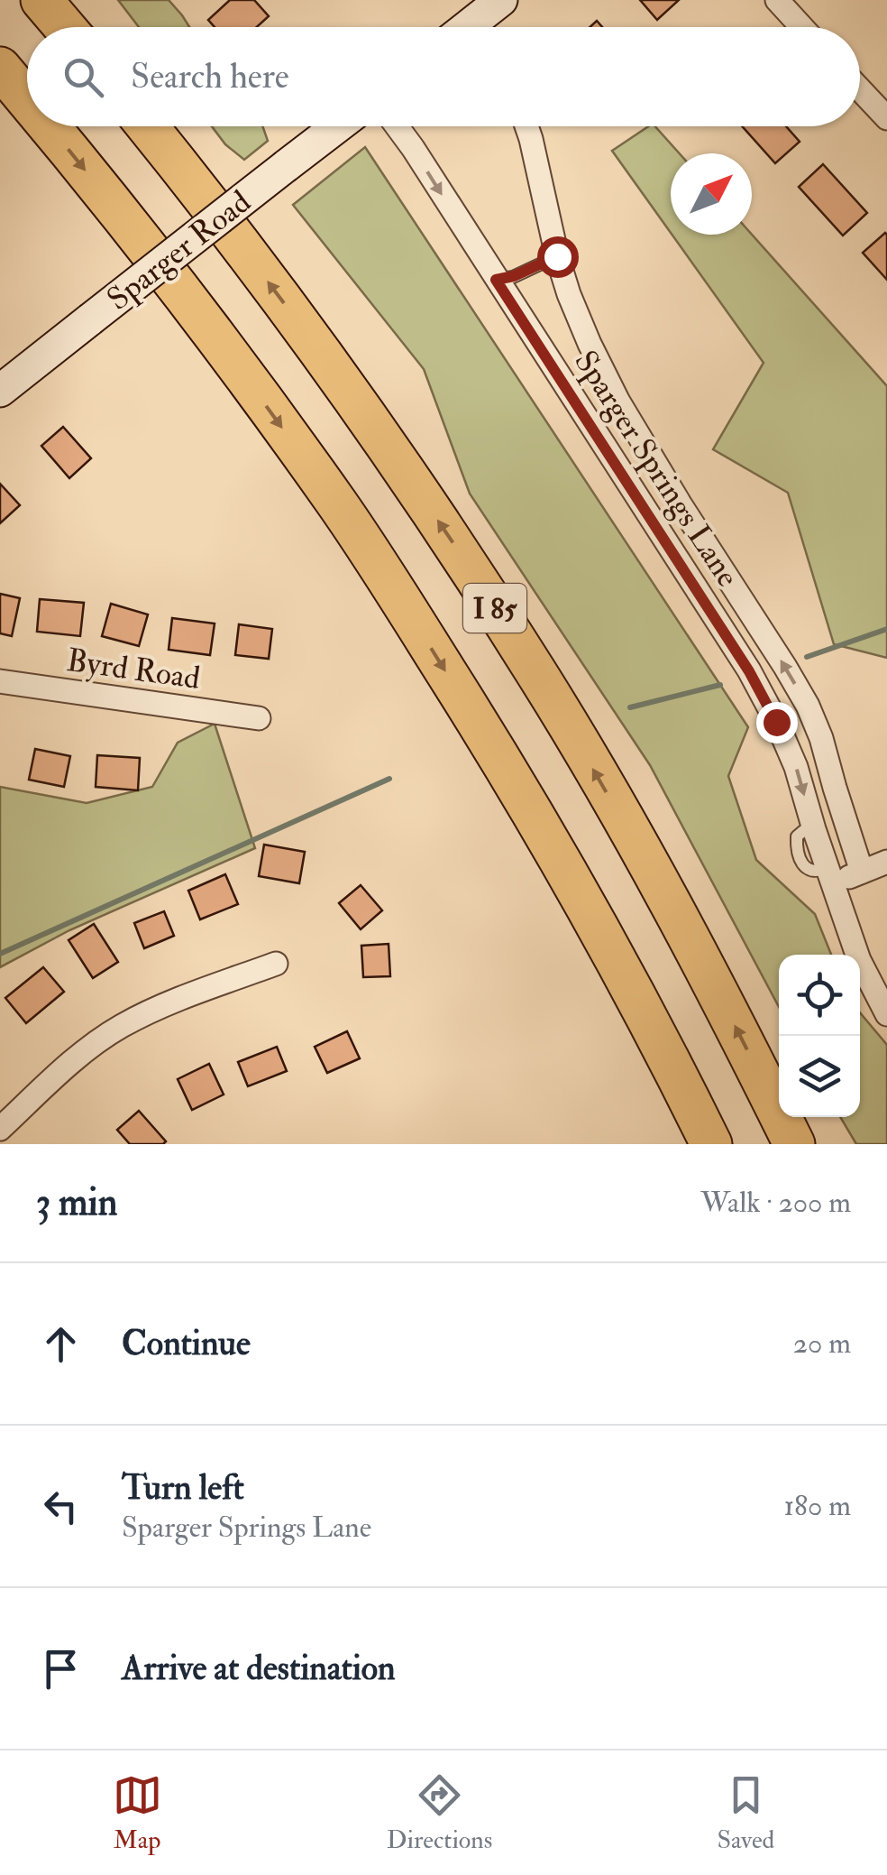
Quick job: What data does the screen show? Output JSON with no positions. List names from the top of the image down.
{
  "streets": {
    "highway": ["I 85"],
    "street": ["Sparger Road", "Sparger Springs Lane", "Byrd Road"]
  },
  "north": "top right",
  "page": {
    "search": "Search here",
    "heading": ["3 min", "Walk · 200 m"],
    "list": [
      ["Continue", "20 m"],
      ["Turn left", "Sparger Springs Lane", "180 m"],
      "Arrive at destination"
    ],
    "nav": ["Map", "Directions", "Saved"]
  }
}
